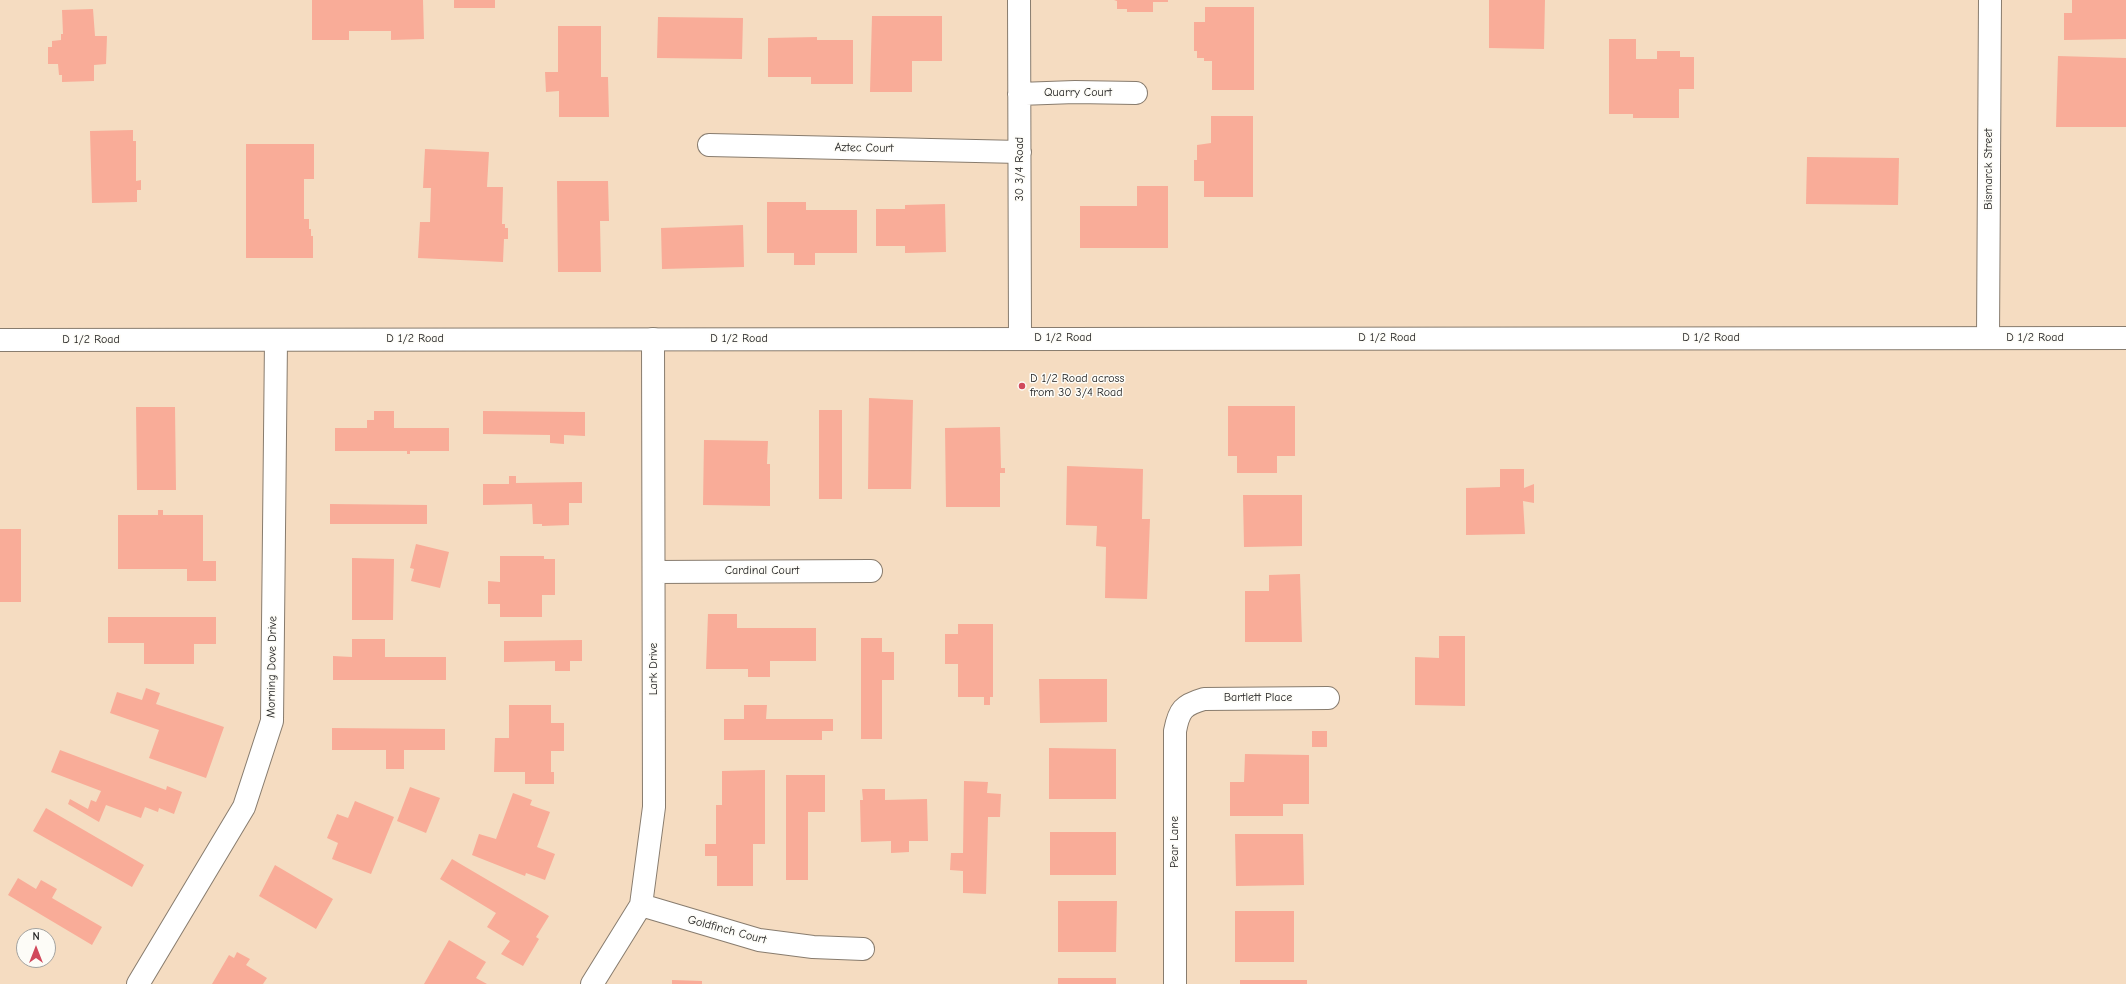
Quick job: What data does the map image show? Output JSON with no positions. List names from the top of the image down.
{
  "streets": {
    "street": [
      "Quarry Court",
      "Aztec Court",
      "30 3/4 Road",
      "Bismarck Street",
      "D 1/2 Road",
      "Cardinal Court",
      "Morning Dove Drive",
      "Lark Drive",
      "Bartlett Place",
      "Pear Lane",
      "Goldfinch Court"
    ]
  },
  "crossings": [
    ["Quarry Court", "30 3/4 Road"],
    ["Aztec Court", "30 3/4 Road"],
    ["30 3/4 Road", "D 1/2 Road"],
    ["Bismarck Street", "D 1/2 Road"],
    ["D 1/2 Road", "Morning Dove Drive"],
    ["D 1/2 Road", "Lark Drive"],
    ["Cardinal Court", "Lark Drive"],
    ["Lark Drive", "Goldfinch Court"],
    ["Bartlett Place", "Pear Lane"]
  ],
  "places": ["D 1/2 Road across from 30 3/4 Road"],
  "north": "top"
}
